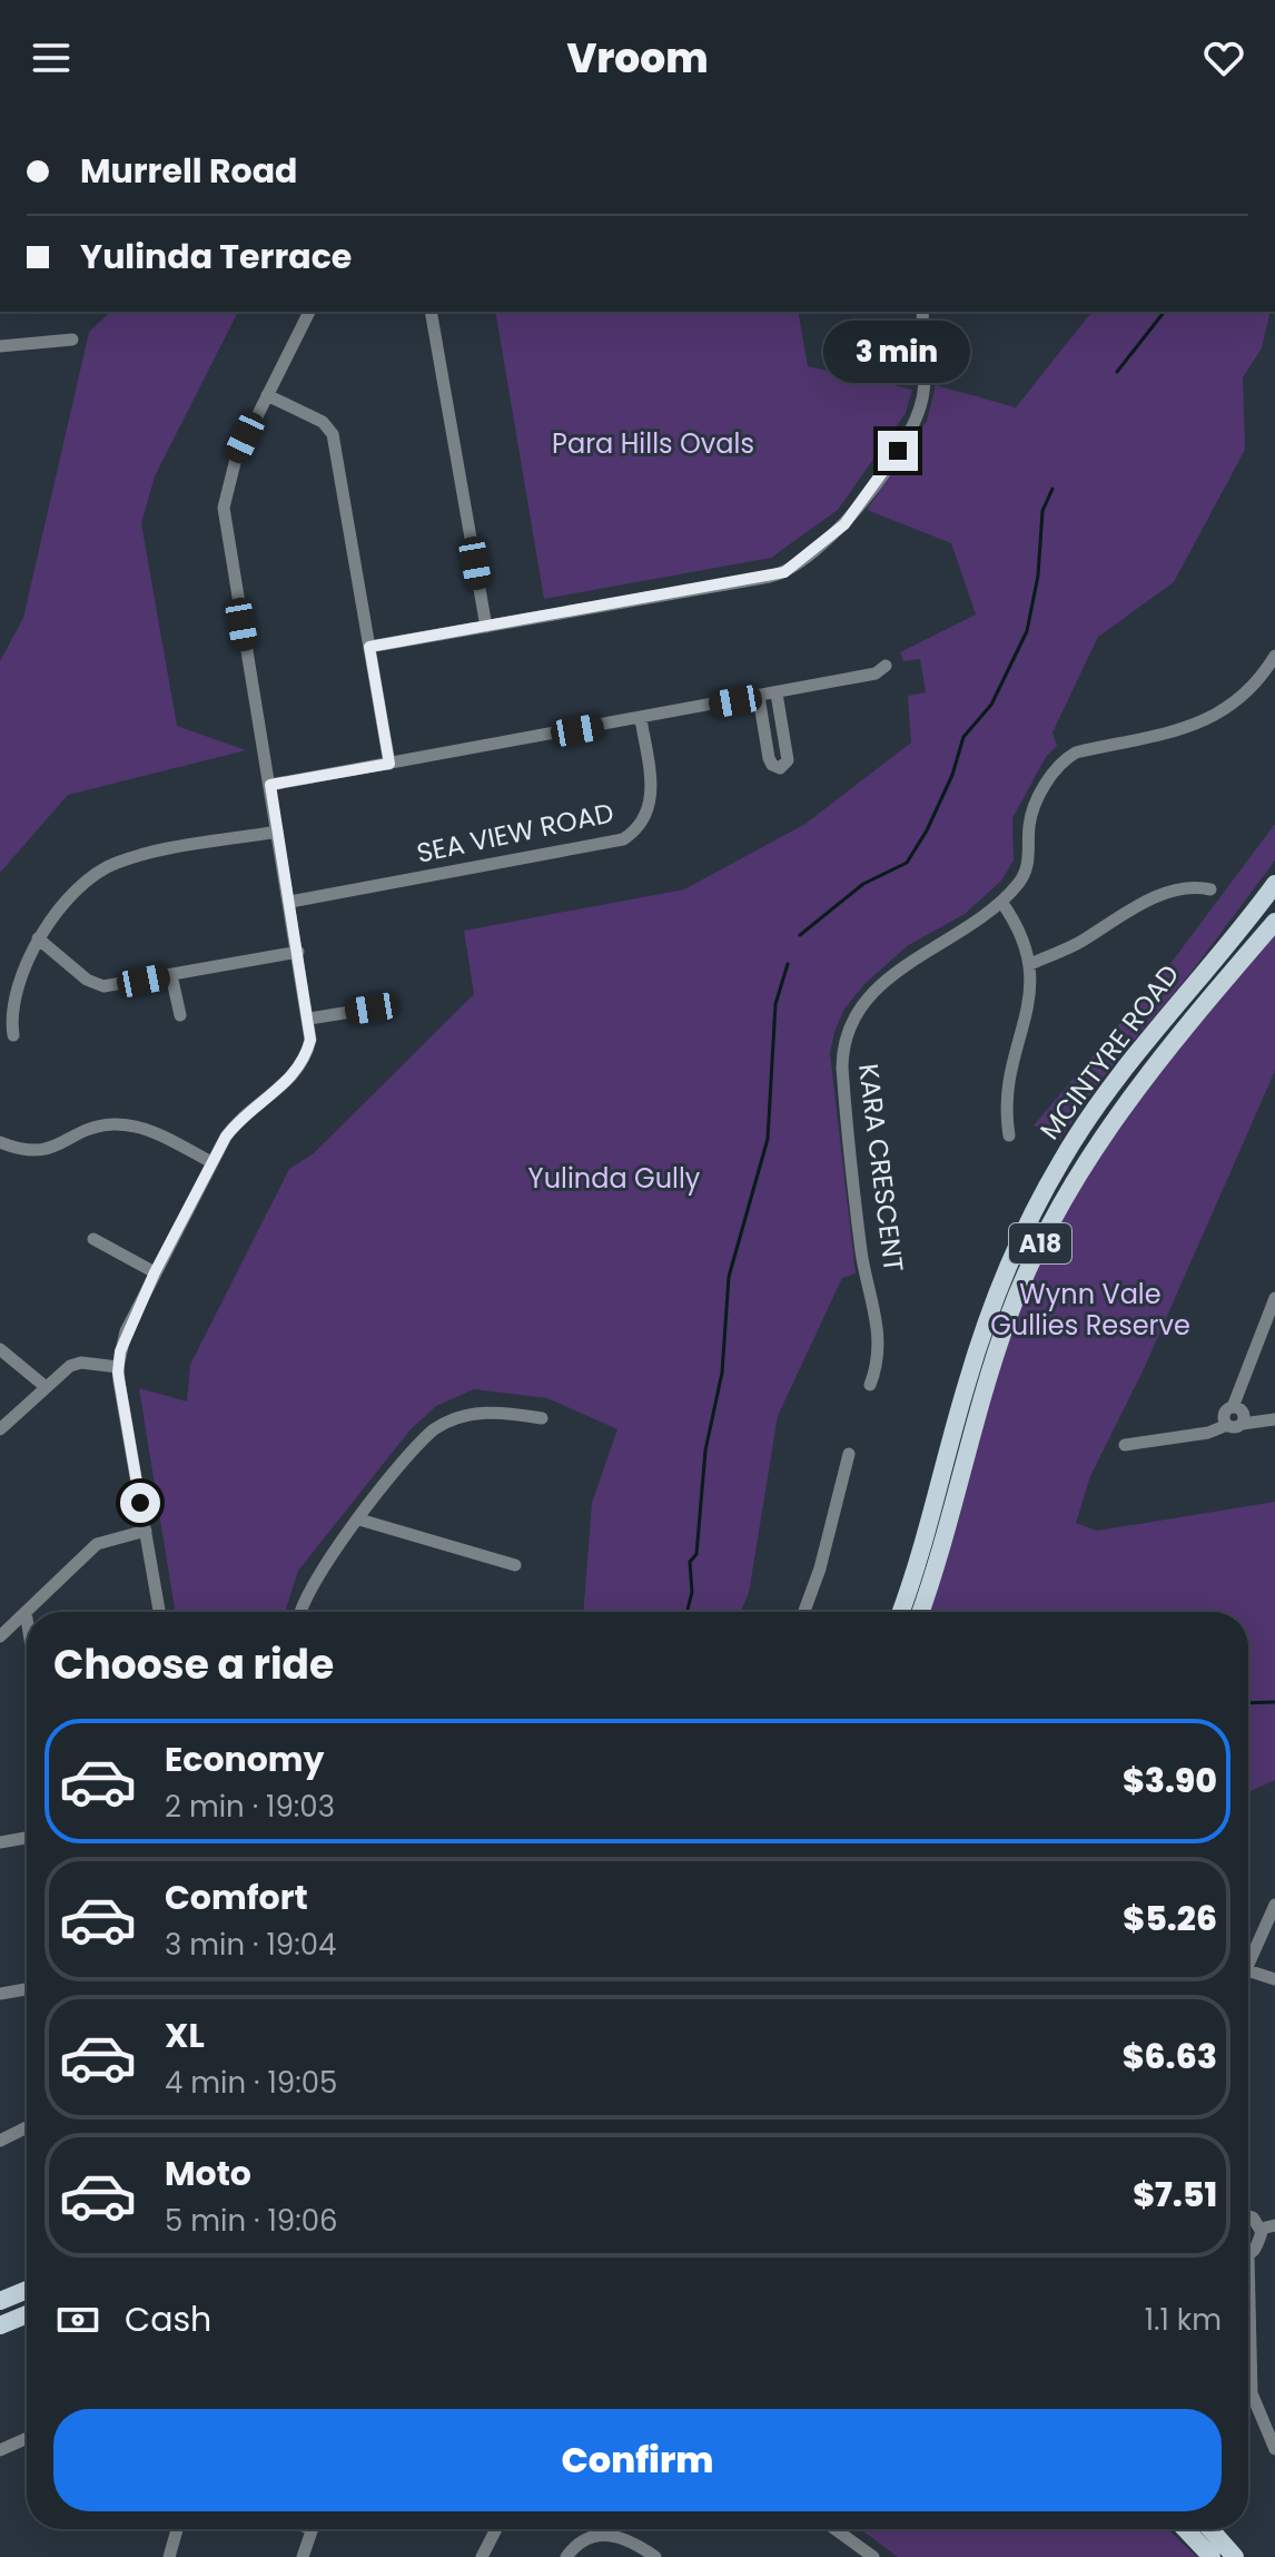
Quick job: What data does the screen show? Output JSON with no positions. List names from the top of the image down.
{
  "streets": {
    "main road": ["MCINTYRE ROAD", "A18"],
    "street": ["SEA VIEW ROAD", "KARA CRESCENT"]
  },
  "parks": ["Para Hills Ovals", "Yulinda Gully", "Wynn Vale Gullies Reserve"],
  "page": {
    "header": "Vroom",
    "banner": ["Murrell Road", "Yulinda Terrace"],
    "bubble": "3 min",
    "heading": "Choose a ride",
    "list": [
      {
        "name": "Economy",
        "note": "2 min · 19:03",
        "value": "$3.90"
      },
      {
        "name": "Comfort",
        "note": "3 min · 19:04",
        "value": "$5.26"
      },
      {
        "name": "XL",
        "note": "4 min · 19:05",
        "value": "$6.63"
      },
      {
        "name": "Moto",
        "note": "5 min · 19:06",
        "value": "$7.51"
      }
    ],
    "pay": ["Cash", "1.1 km"],
    "buttons": "Confirm"
  }
}
